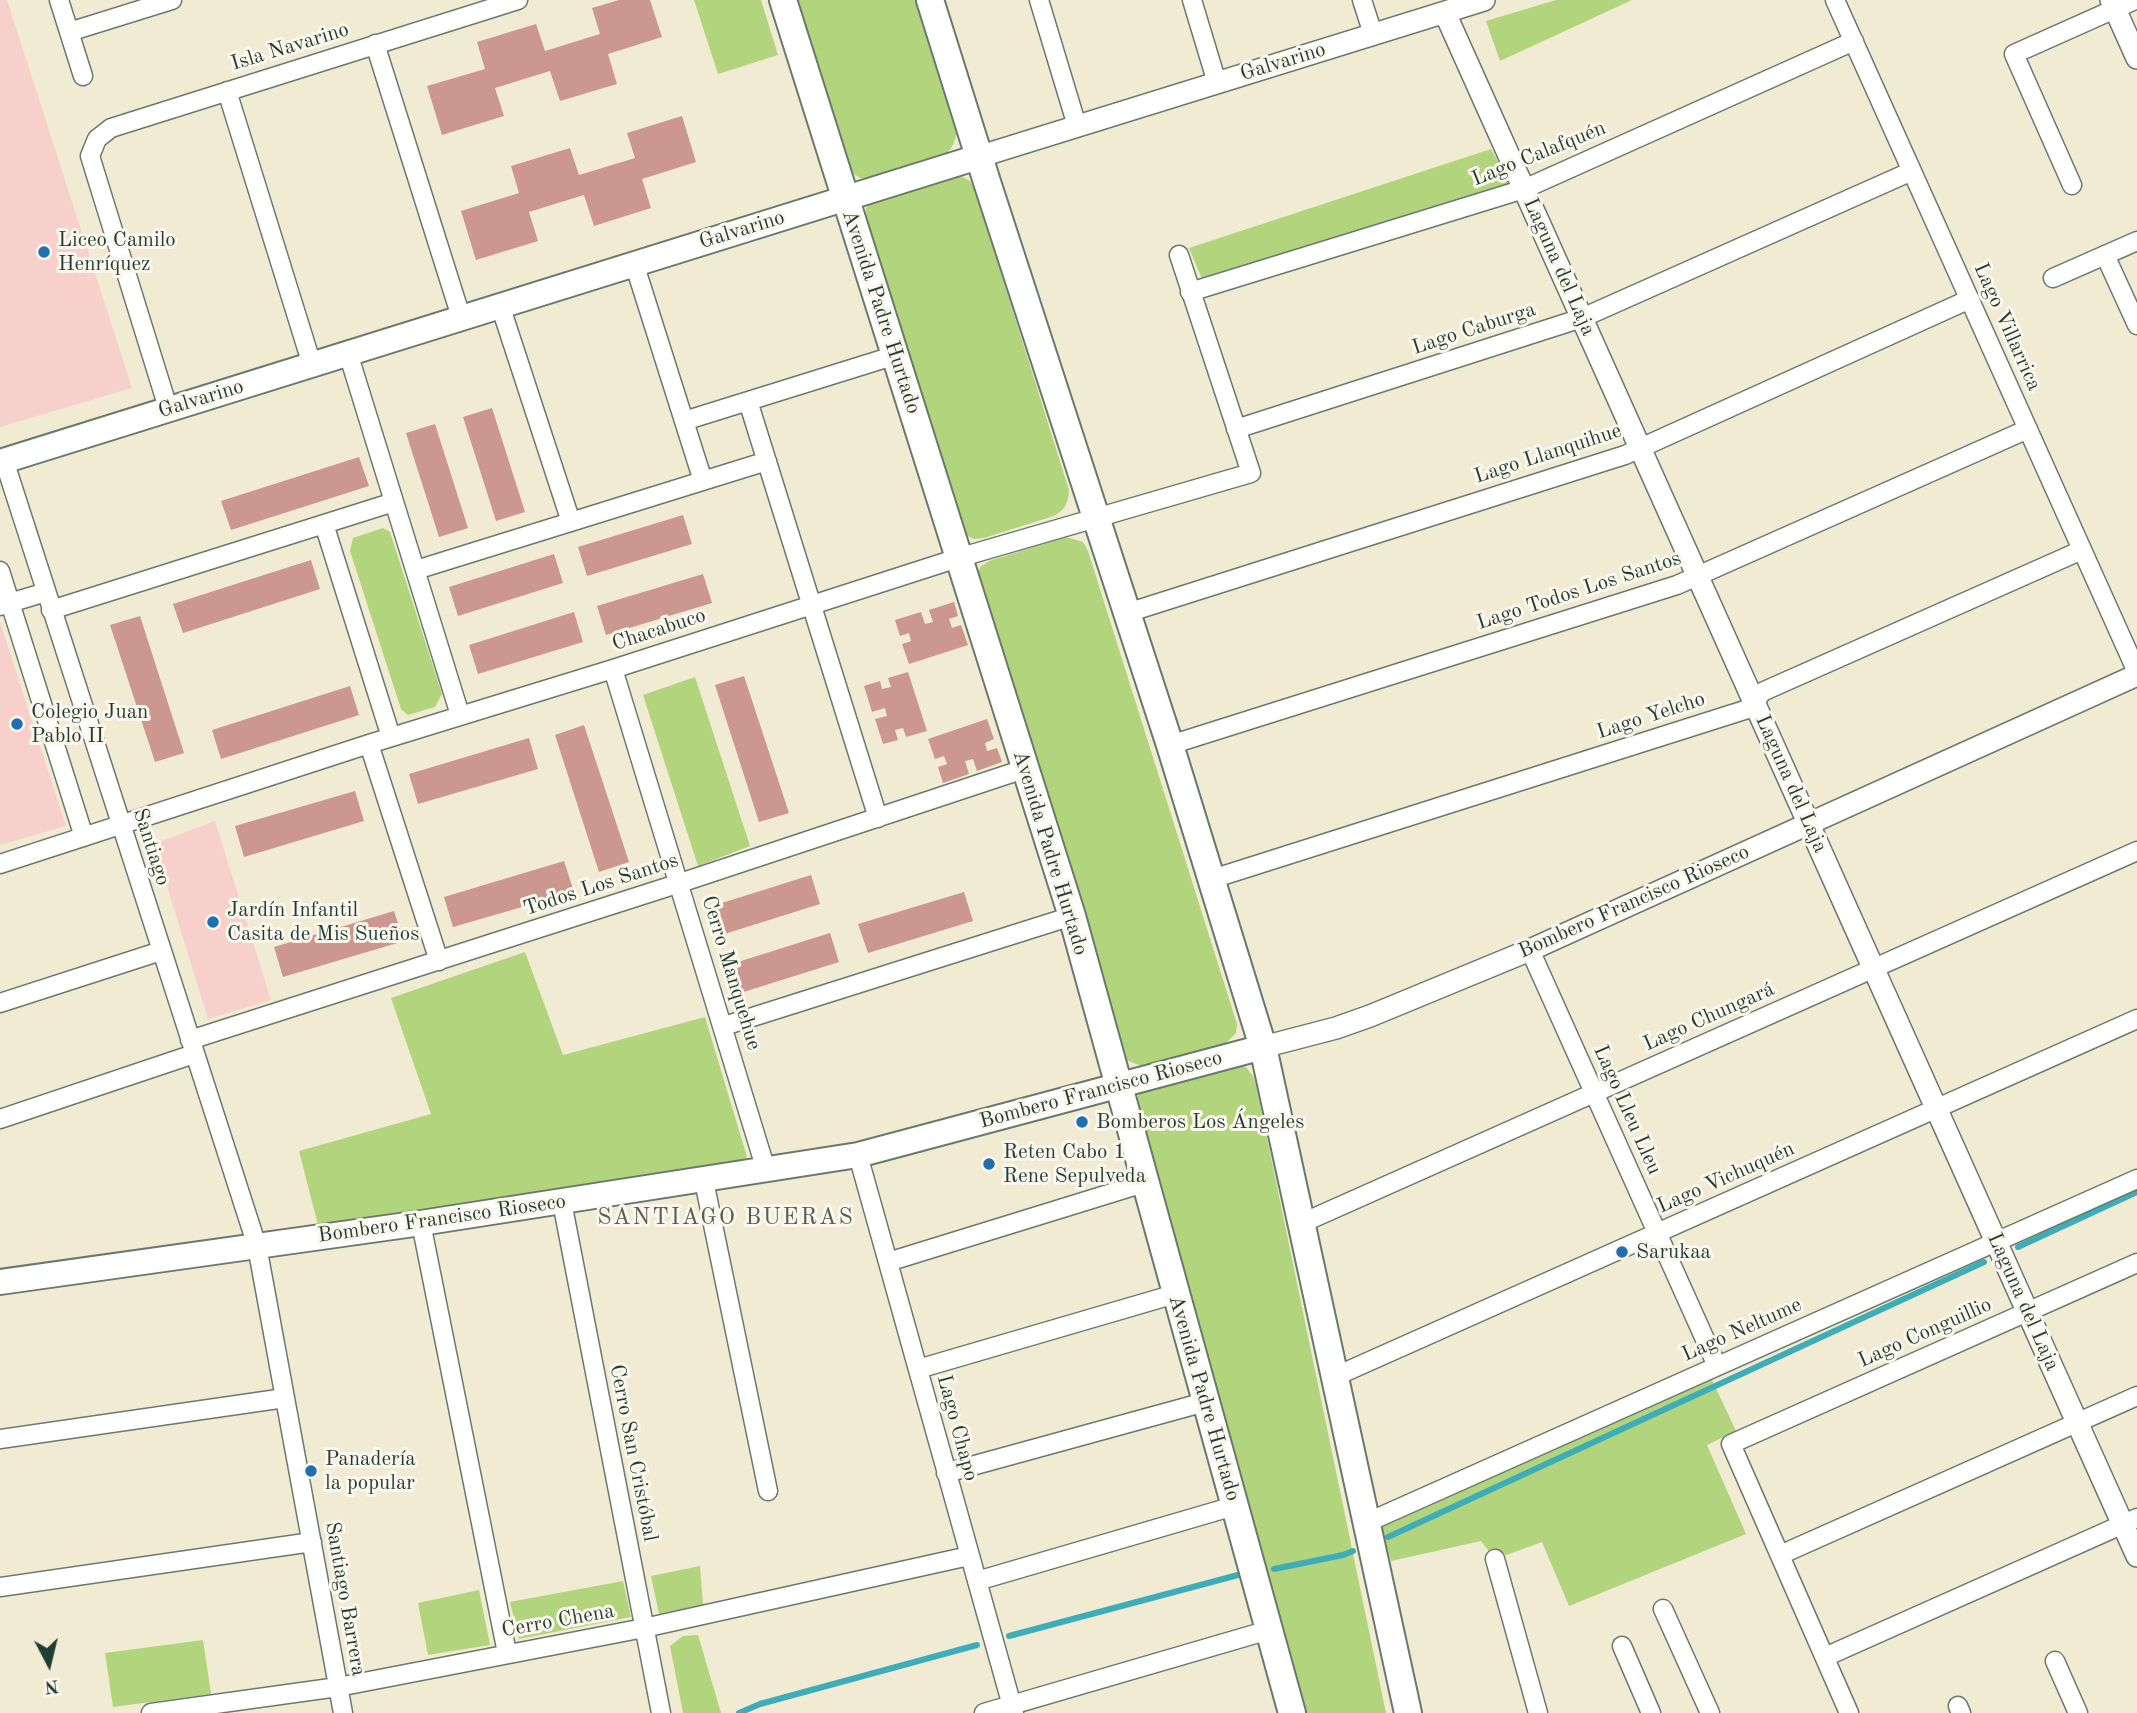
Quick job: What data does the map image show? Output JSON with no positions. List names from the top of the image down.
{
  "streets": {
    "main road": ["Galvarino", "Avenida Padre Hurtado", "Bombero Francisco Rioseco"],
    "street": [
      "Isla Navarino",
      "Lago Calafquén",
      "Laguna del Laja",
      "Lago Villarrica",
      "Lago Caburga",
      "Lago Llanquihue",
      "Lago Todos Los Santos",
      "Chacabuco",
      "Lago Yelcho",
      "Santiago",
      "Todos Los Santos",
      "Cerro Manquehue",
      "Lago Chungará",
      "Lago Lleu Lleu",
      "Lago Vichuquén",
      "Lago Neltume",
      "Lago Conguillio",
      "Lago Chapo",
      "Cerro San Cristóbal",
      "Santiago Barrera",
      "Cerro Chena"
    ]
  },
  "crossings": [
    ["Isla Navarino", "Galvarino"],
    ["Galvarino", "Laguna del Laja"],
    ["Galvarino", "Avenida Padre Hurtado"],
    ["Galvarino", "Santiago"],
    ["Lago Calafquén", "Laguna del Laja"],
    ["Lago Calafquén", "Lago Villarrica"],
    ["Laguna del Laja", "Lago Caburga"],
    ["Laguna del Laja", "Lago Llanquihue"],
    ["Laguna del Laja", "Lago Todos Los Santos"],
    ["Laguna del Laja", "Lago Yelcho"],
    ["Laguna del Laja", "Bombero Francisco Rioseco"],
    ["Laguna del Laja", "Lago Chungará"],
    ["Laguna del Laja", "Lago Vichuquén"],
    ["Laguna del Laja", "Lago Neltume"],
    ["Laguna del Laja", "Lago Conguillio"],
    ["Avenida Padre Hurtado", "Chacabuco"],
    ["Avenida Padre Hurtado", "Todos Los Santos"],
    ["Avenida Padre Hurtado", "Bombero Francisco Rioseco"],
    ["Lago Villarrica", "Lago Caburga"],
    ["Lago Villarrica", "Lago Llanquihue"],
    ["Lago Villarrica", "Lago Todos Los Santos"],
    ["Lago Villarrica", "Lago Yelcho"],
    ["Lago Villarrica", "Bombero Francisco Rioseco"],
    ["Lago Caburga", "Chacabuco"],
    ["Chacabuco", "Santiago"],
    ["Chacabuco", "Cerro Manquehue"],
    ["Santiago", "Todos Los Santos"],
    ["Santiago", "Bombero Francisco Rioseco"],
    ["Santiago", "Santiago Barrera"],
    ["Todos Los Santos", "Cerro Manquehue"],
    ["Bombero Francisco Rioseco", "Cerro Manquehue"],
    ["Bombero Francisco Rioseco", "Lago Lleu Lleu"],
    ["Bombero Francisco Rioseco", "Lago Chapo"],
    ["Bombero Francisco Rioseco", "Cerro San Cristóbal"],
    ["Bombero Francisco Rioseco", "Santiago Barrera"],
    ["Lago Chungará", "Lago Lleu Lleu"],
    ["Lago Lleu Lleu", "Lago Vichuquén"],
    ["Lago Lleu Lleu", "Lago Neltume"],
    ["Lago Chapo", "Cerro Chena"],
    ["Cerro San Cristóbal", "Cerro Chena"],
    ["Santiago Barrera", "Cerro Chena"]
  ],
  "districts": ["SANTIAGO BUERAS"],
  "places": [
    "Liceo Camilo Henríquez",
    "Colegio Juan Pablo II",
    "Jardín Infantil Casita de Mis Sueños",
    "Bomberos Los Ángeles",
    "Reten Cabo 1 Rene Sepulveda",
    "Sarukaa",
    "Panadería la popular"
  ],
  "north": "bottom"
}
